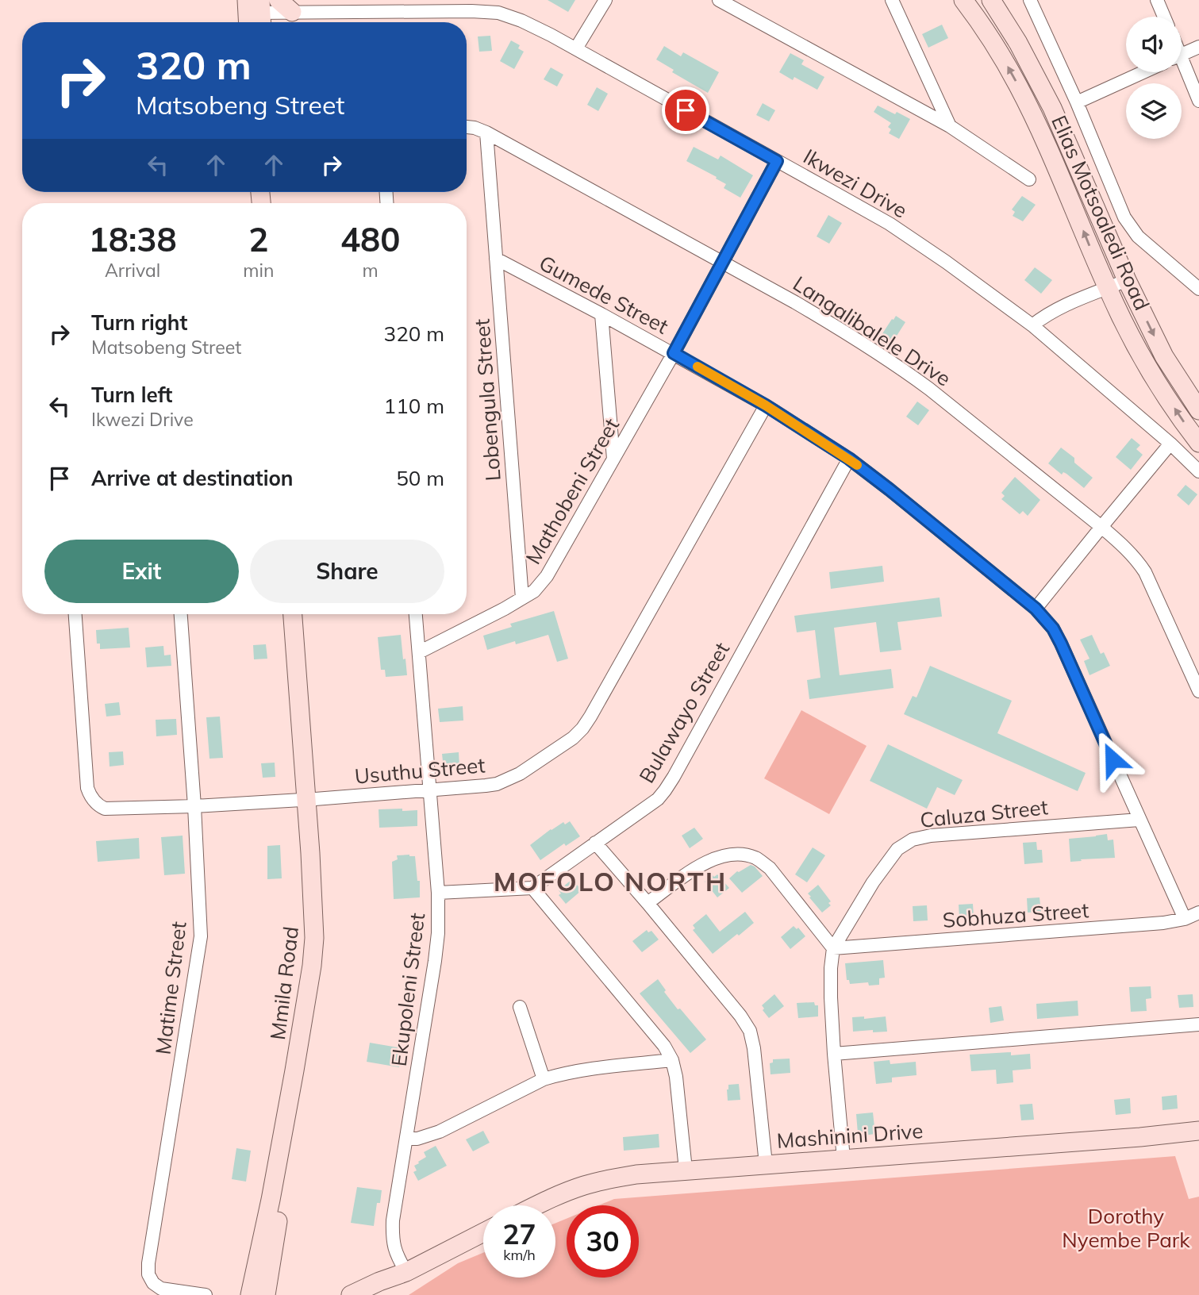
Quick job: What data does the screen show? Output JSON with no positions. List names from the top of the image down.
{
  "streets": {
    "main road": ["Elias Motsoaledi Road", "Mmila Road", "Mashinini Drive"],
    "street": [
      "Ikwezi Drive",
      "Gumede Street",
      "Langalibalele Drive",
      "Lobengula Street",
      "Mathobeni Street",
      "Bulawayo Street",
      "Usuthu Street",
      "Caluza Street",
      "Sobhuza Street",
      "Matime Street",
      "Ekupoleni Street"
    ]
  },
  "crossings": [
    ["Ikwezi Drive", "Mathobeni Street"],
    ["Gumede Street", "Lobengula Street"],
    ["Gumede Street", "Mathobeni Street"],
    ["Gumede Street", "Bulawayo Street"],
    ["Gumede Street", "Usuthu Street"],
    ["Gumede Street", "Caluza Street"],
    ["Gumede Street", "Sobhuza Street"],
    ["Langalibalele Drive", "Lobengula Street"],
    ["Langalibalele Drive", "Mathobeni Street"],
    ["Lobengula Street", "Mathobeni Street"],
    ["Mathobeni Street", "Ekupoleni Street"],
    ["Usuthu Street", "Mmila Road"],
    ["Usuthu Street", "Matime Street"],
    ["Usuthu Street", "Ekupoleni Street"],
    ["Caluza Street", "Sobhuza Street"],
    ["Caluza Street", "Mashinini Drive"]
  ],
  "districts": ["MOFOLO NORTH"],
  "parks": ["Dorothy Nyembe Park"],
  "page": {
    "turn": ["320 m", "Matsobeng Street"],
    "eta": [
      "18:38",
      "Arrival",
      "2",
      "min",
      "480",
      "m"
    ],
    "list": [
      {
        "name": "Turn right",
        "note": "Matsobeng Street",
        "value": "320 m"
      },
      {
        "name": "Turn left",
        "note": "Ikwezi Drive",
        "value": "110 m"
      },
      {
        "name": "Arrive at destination",
        "value": "50 m"
      }
    ],
    "buttons": ["Exit", "Share"],
    "speed": "27 km/h",
    "limit": "30"
  }
}
